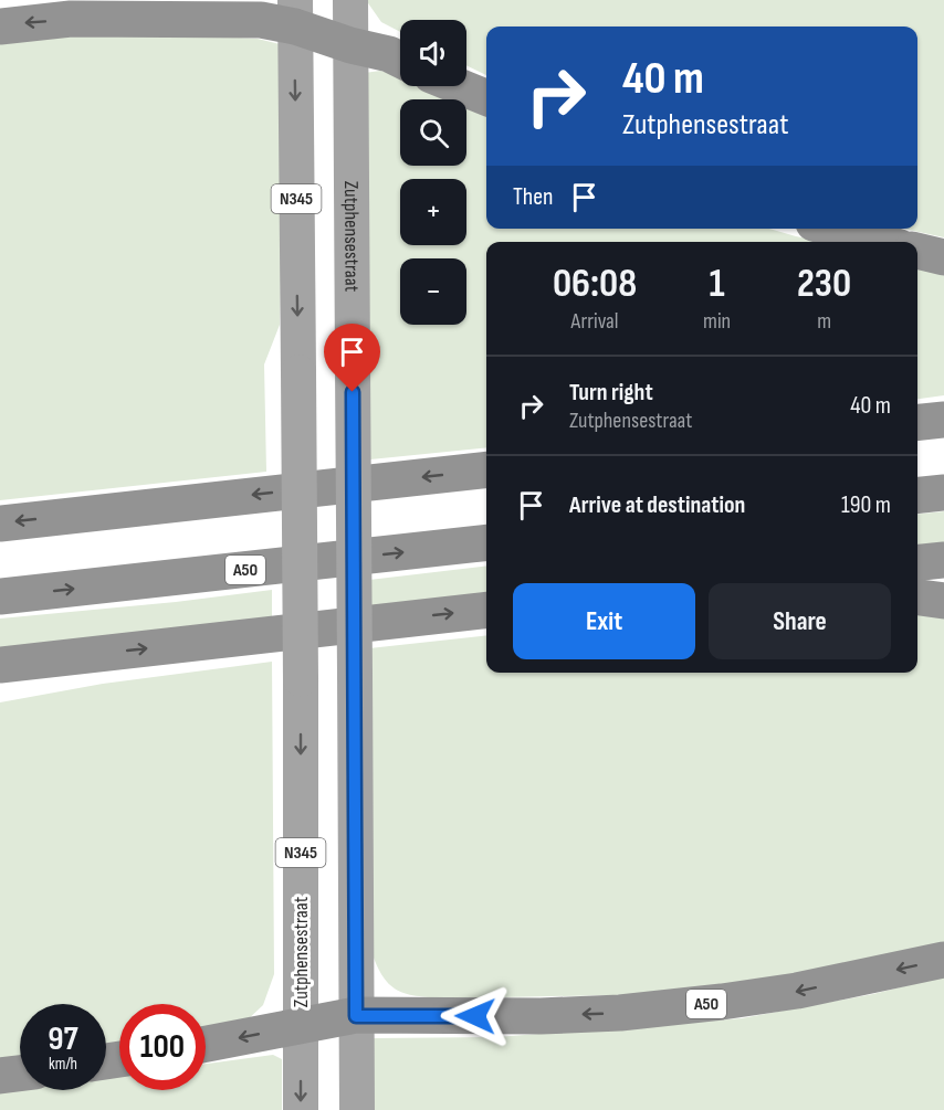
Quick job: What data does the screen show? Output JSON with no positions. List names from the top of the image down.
{
  "streets": {
    "highway": ["A50"],
    "main road": ["N345", "Zutphensestraat"]
  },
  "crossings": [
    ["Zutphensestraat", "A50"]
  ],
  "page": {
    "map_buttons": ["+", "−"],
    "turn": ["40 m", "Zutphensestraat"],
    "then": "Then",
    "eta": [
      "06:08",
      "Arrival",
      "1",
      "min",
      "230",
      "m"
    ],
    "list": [
      {
        "name": "Turn right",
        "note": "Zutphensestraat",
        "value": "40 m"
      },
      {
        "name": "Arrive at destination",
        "value": "190 m"
      }
    ],
    "buttons": ["Exit", "Share"],
    "speed": "97 km/h",
    "limit": "100"
  }
}
